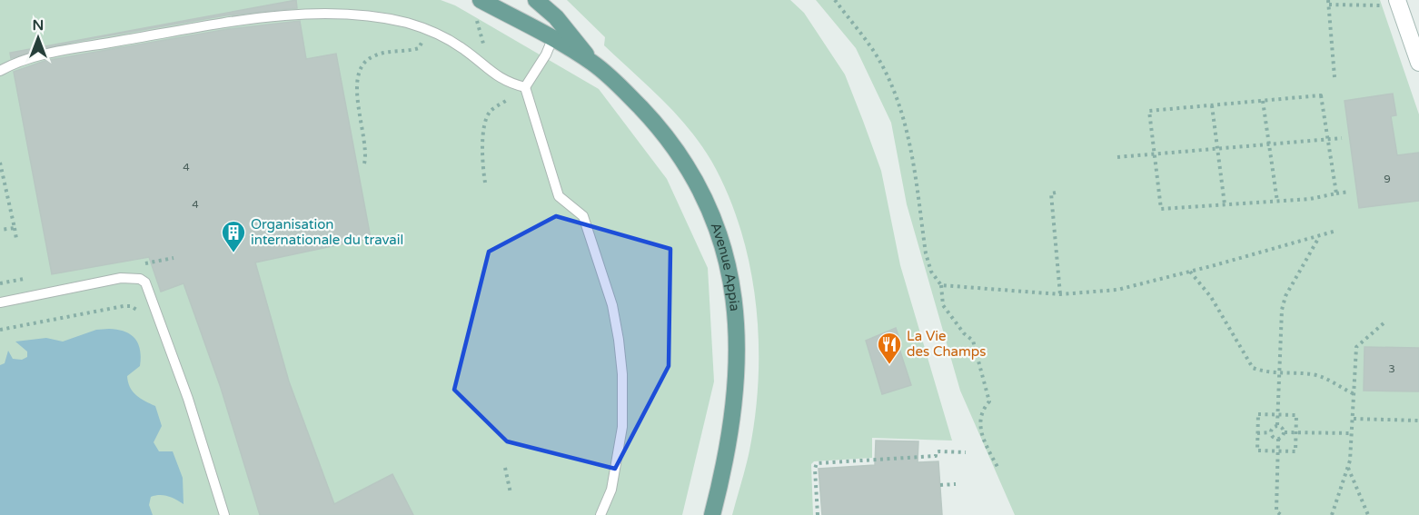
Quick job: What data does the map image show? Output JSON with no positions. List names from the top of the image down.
{
  "streets": {
    "main road": ["Avenue Appia"]
  },
  "places": {
    "building": ["Organisation internationale du travail"],
    "restaurant": ["La Vie des Champs"]
  },
  "house_numbers": [
    "4",
    "9",
    "4",
    "3"
  ],
  "north": "top"
}
